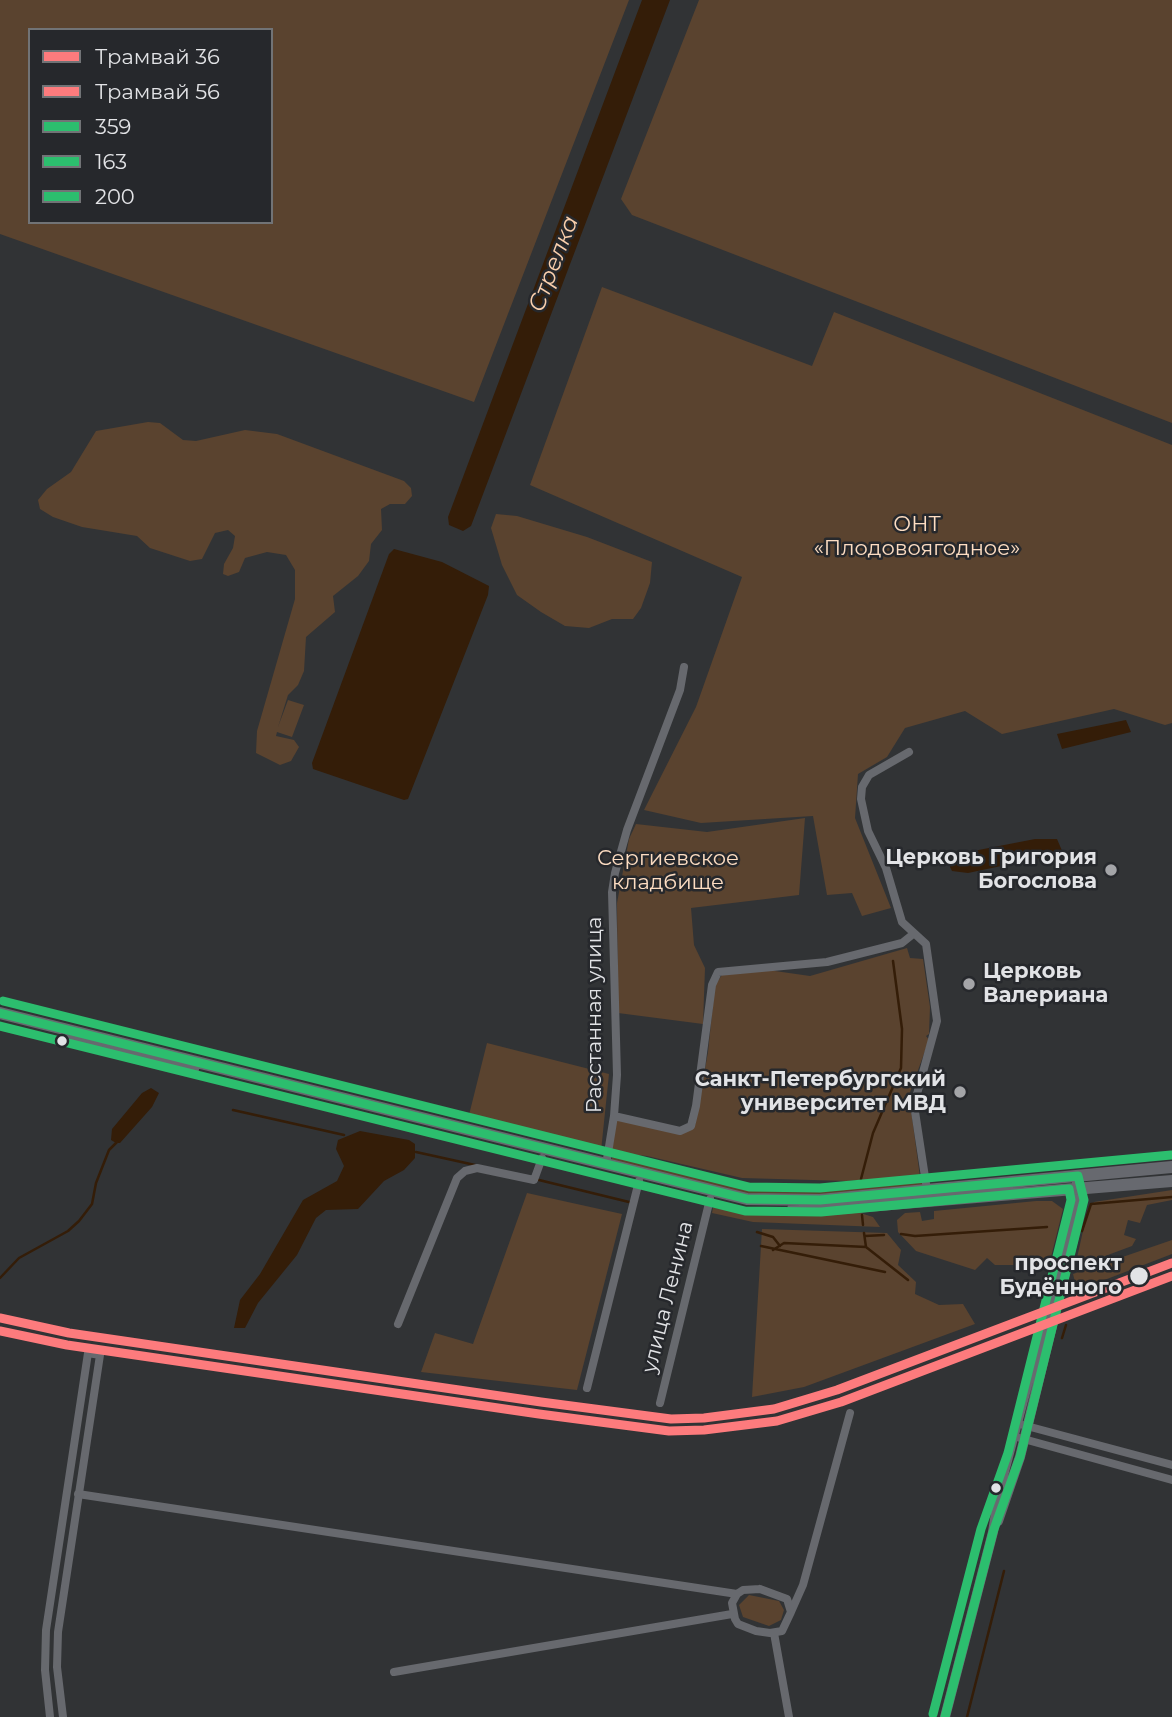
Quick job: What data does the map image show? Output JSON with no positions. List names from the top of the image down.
{
  "streets": {
    "street": ["Расстанная улица", "улица Ленина"]
  },
  "water": ["Стрелка"],
  "parks": ["ОНТ «Плодовоягодное»", "Сергиевское кладбище"],
  "places": [
    "Церковь Григория Богослова",
    "Церковь Валериана",
    "Санкт-Петербургский университет МВД",
    "проспект Будённого"
  ],
  "lines": [
    "transit line 200",
    "transit line 359",
    "transit line 163",
    "tram line 36",
    "tram line 56"
  ],
  "legend": [
    "Трамвай 36",
    "Трамвай 56",
    "359",
    "163",
    "200"
  ]
}
